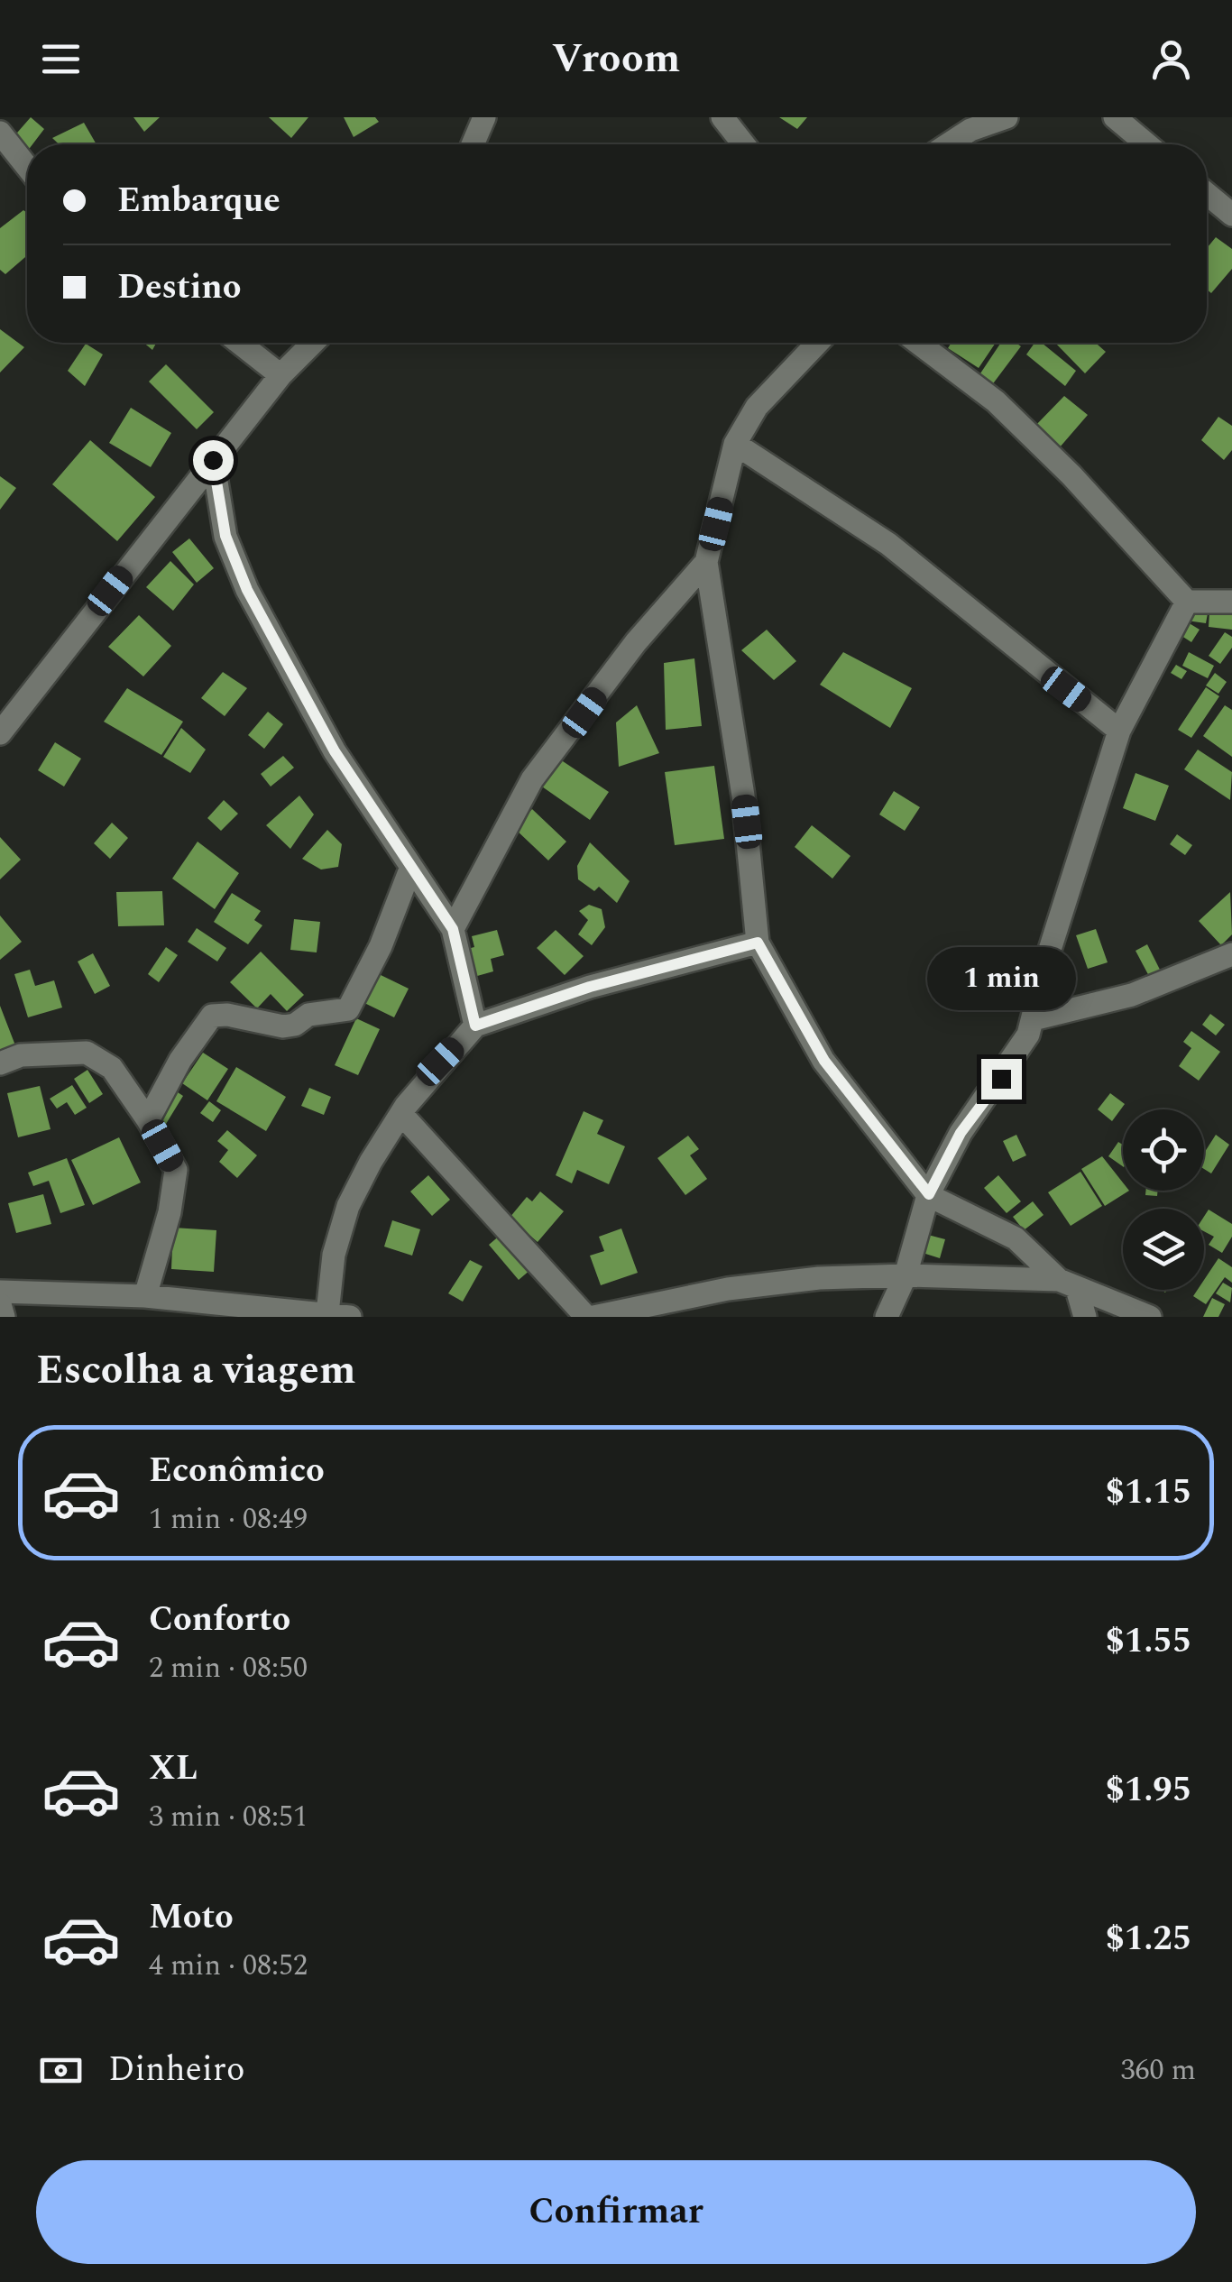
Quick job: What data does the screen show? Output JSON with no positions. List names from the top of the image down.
{
  "page": {
    "header": "Vroom",
    "banner": ["Embarque", "Destino"],
    "bubble": "1 min",
    "heading": "Escolha a viagem",
    "list": [
      {
        "name": "Econômico",
        "note": "1 min · 08:49",
        "value": "$1.15"
      },
      {
        "name": "Conforto",
        "note": "2 min · 08:50",
        "value": "$1.55"
      },
      {
        "name": "XL",
        "note": "3 min · 08:51",
        "value": "$1.95"
      },
      {
        "name": "Moto",
        "note": "4 min · 08:52",
        "value": "$1.25"
      }
    ],
    "pay": ["Dinheiro", "360 m"],
    "buttons": "Confirmar"
  }
}
